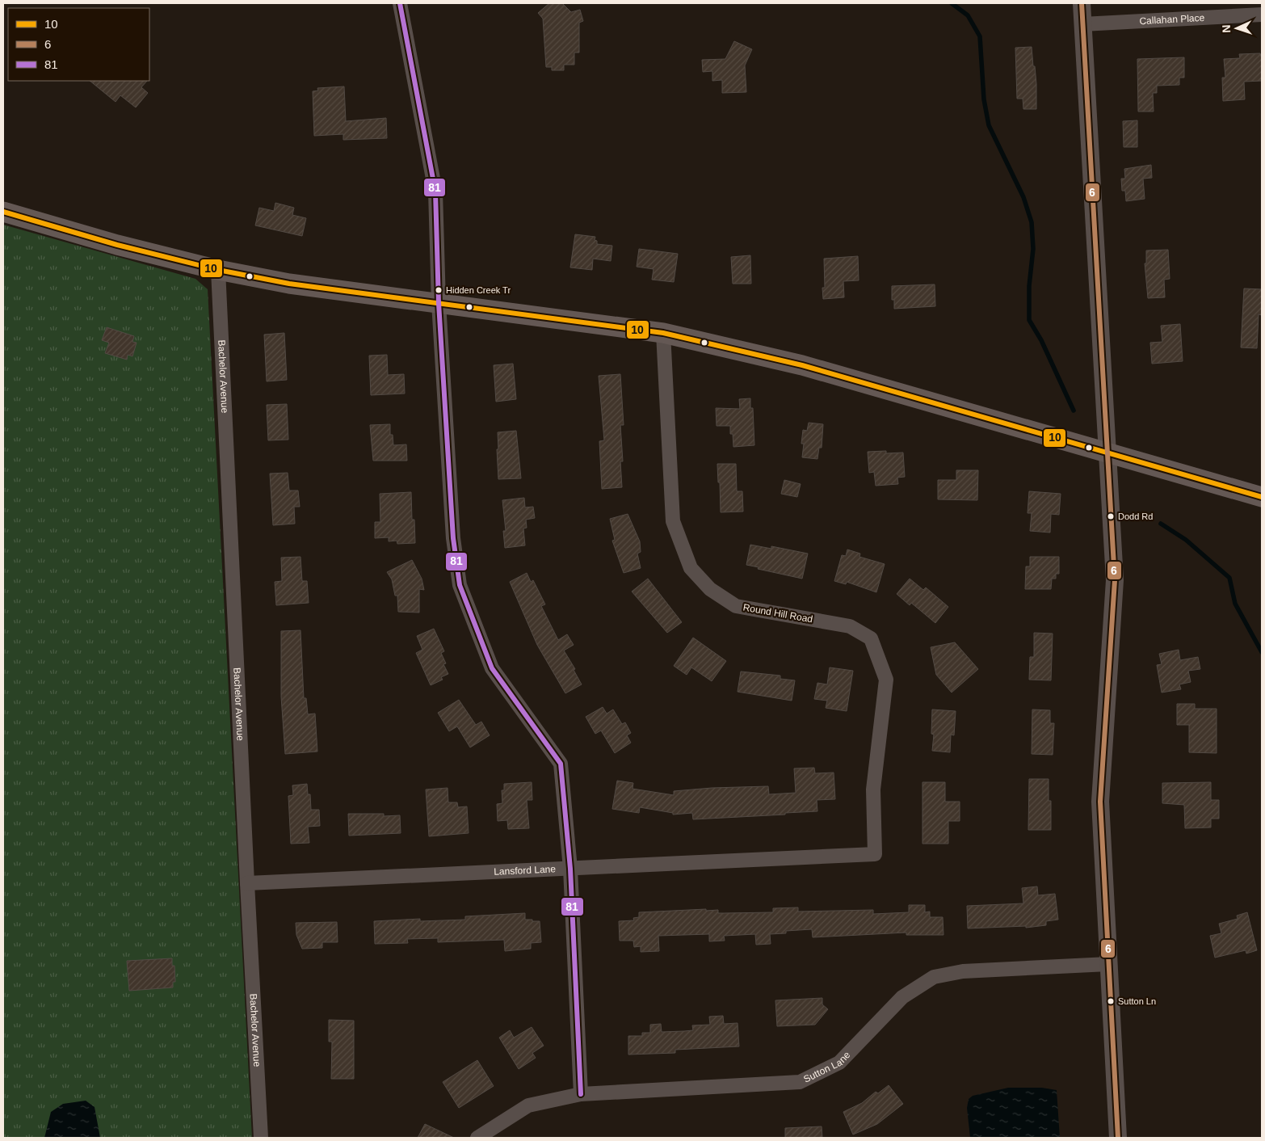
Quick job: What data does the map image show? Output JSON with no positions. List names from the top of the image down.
{
  "streets": {
    "street": [
      "Callahan Place",
      "Bachelor Avenue",
      "Round Hill Road",
      "Lansford Lane",
      "Sutton Lane"
    ]
  },
  "crossings": [
    ["Bachelor Avenue", "Lansford Lane"],
    ["Round Hill Road", "Lansford Lane"]
  ],
  "places": ["Hidden Creek Tr", "Dodd Rd", "Sutton Ln"],
  "lines": ["transit line 6", "transit line 81", "transit line 10"],
  "legend": ["10", "6", "81"],
  "north": "left"
}
